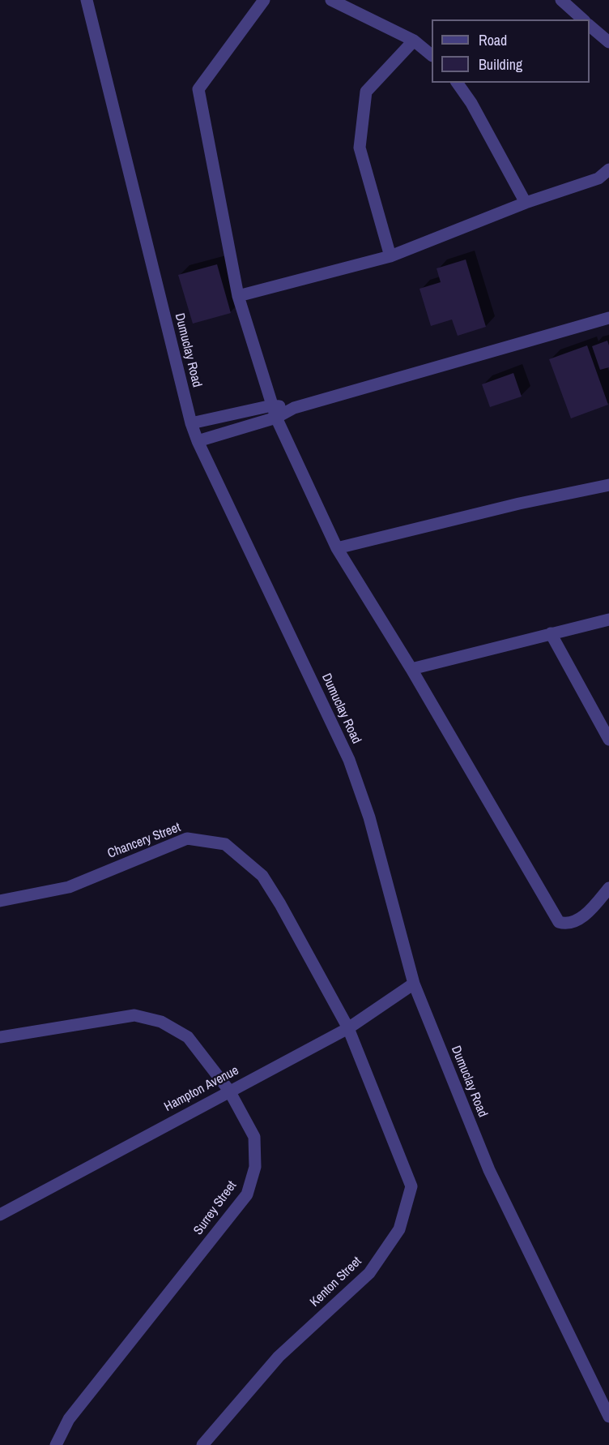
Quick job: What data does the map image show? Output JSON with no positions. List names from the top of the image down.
{
  "streets": {
    "street": [
      "Dumuclay Road",
      "Chancery Street",
      "Hampton Avenue",
      "Surrey Street",
      "Kenton Street"
    ]
  },
  "crossings": [
    ["Dumuclay Road", "Hampton Avenue"],
    ["Chancery Street", "Hampton Avenue"],
    ["Chancery Street", "Kenton Street"],
    ["Hampton Avenue", "Surrey Street"],
    ["Hampton Avenue", "Kenton Street"]
  ],
  "legend": ["Road", "Building"]
}
